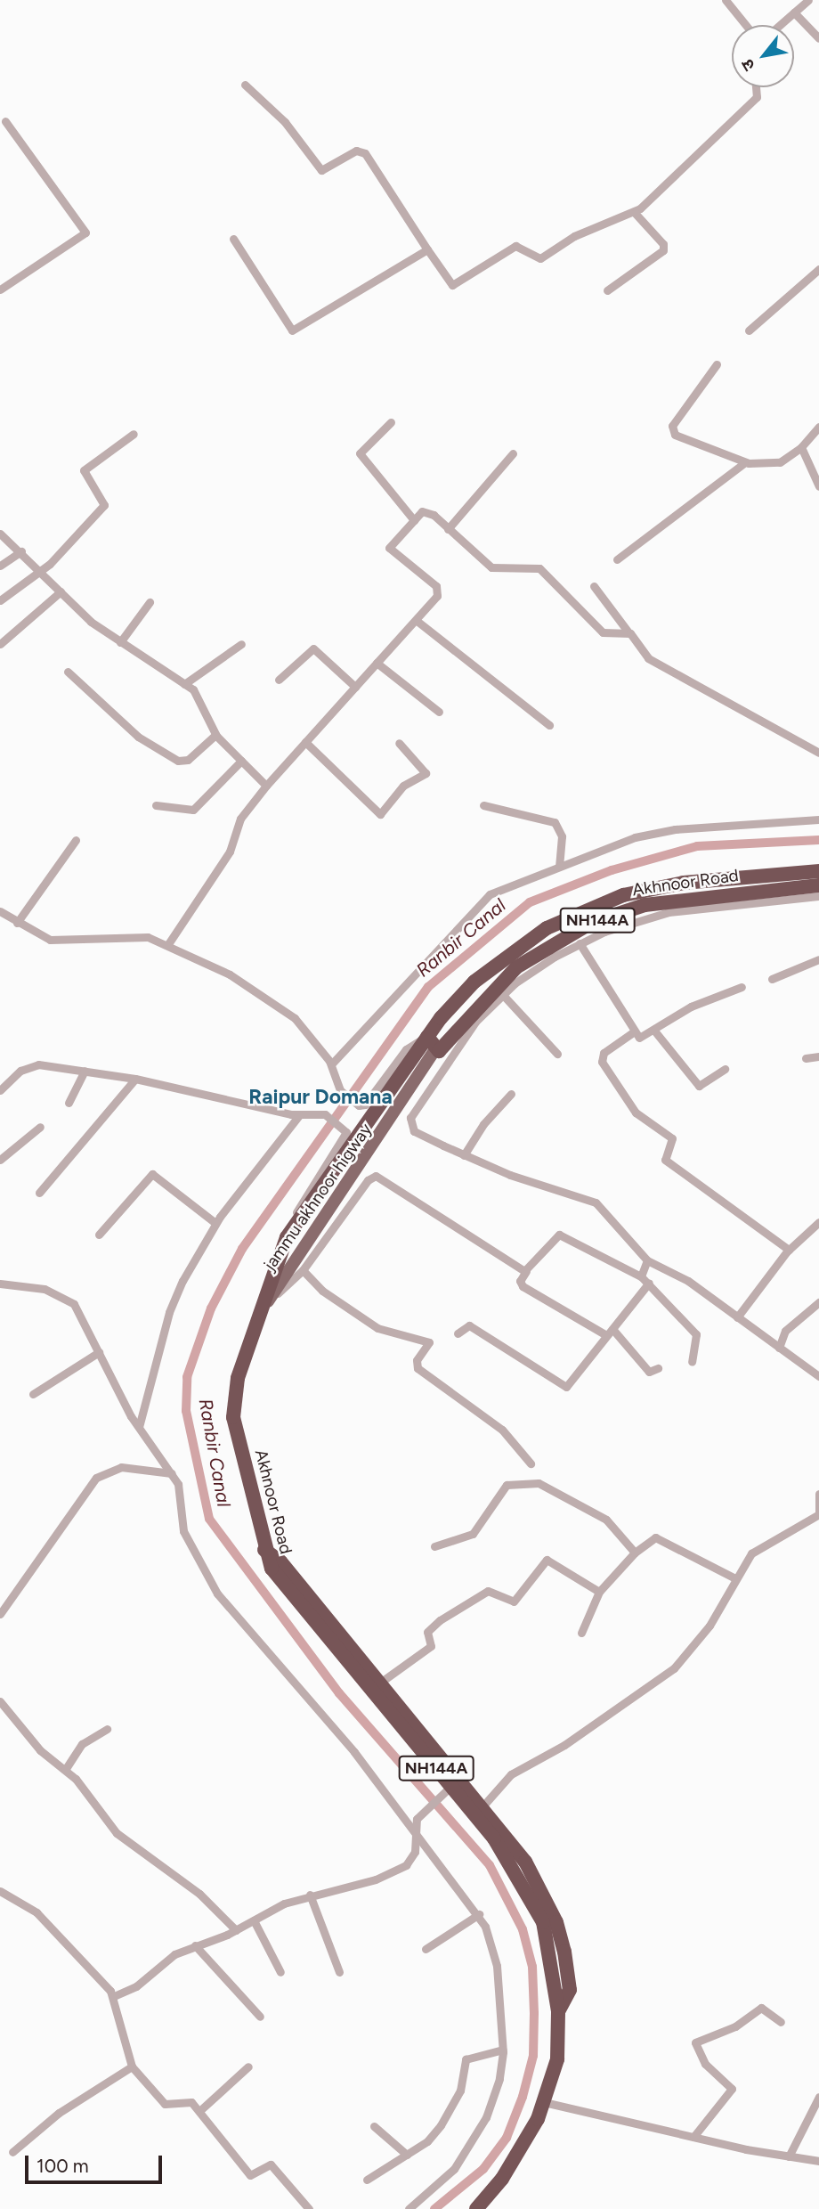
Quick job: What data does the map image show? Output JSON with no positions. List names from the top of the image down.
{
  "streets": {
    "highway": ["Akhnoor Road", "NH144A"],
    "main road": ["jammu akhnoor higway"]
  },
  "crossings": [
    ["Akhnoor Road", "NH144A"],
    ["Akhnoor Road", "jammu akhnoor higway"]
  ],
  "districts": ["Raipur Domana"],
  "water": ["Ranbir Canal"],
  "scale_bar": "100 m",
  "north": "bottom left"
}
